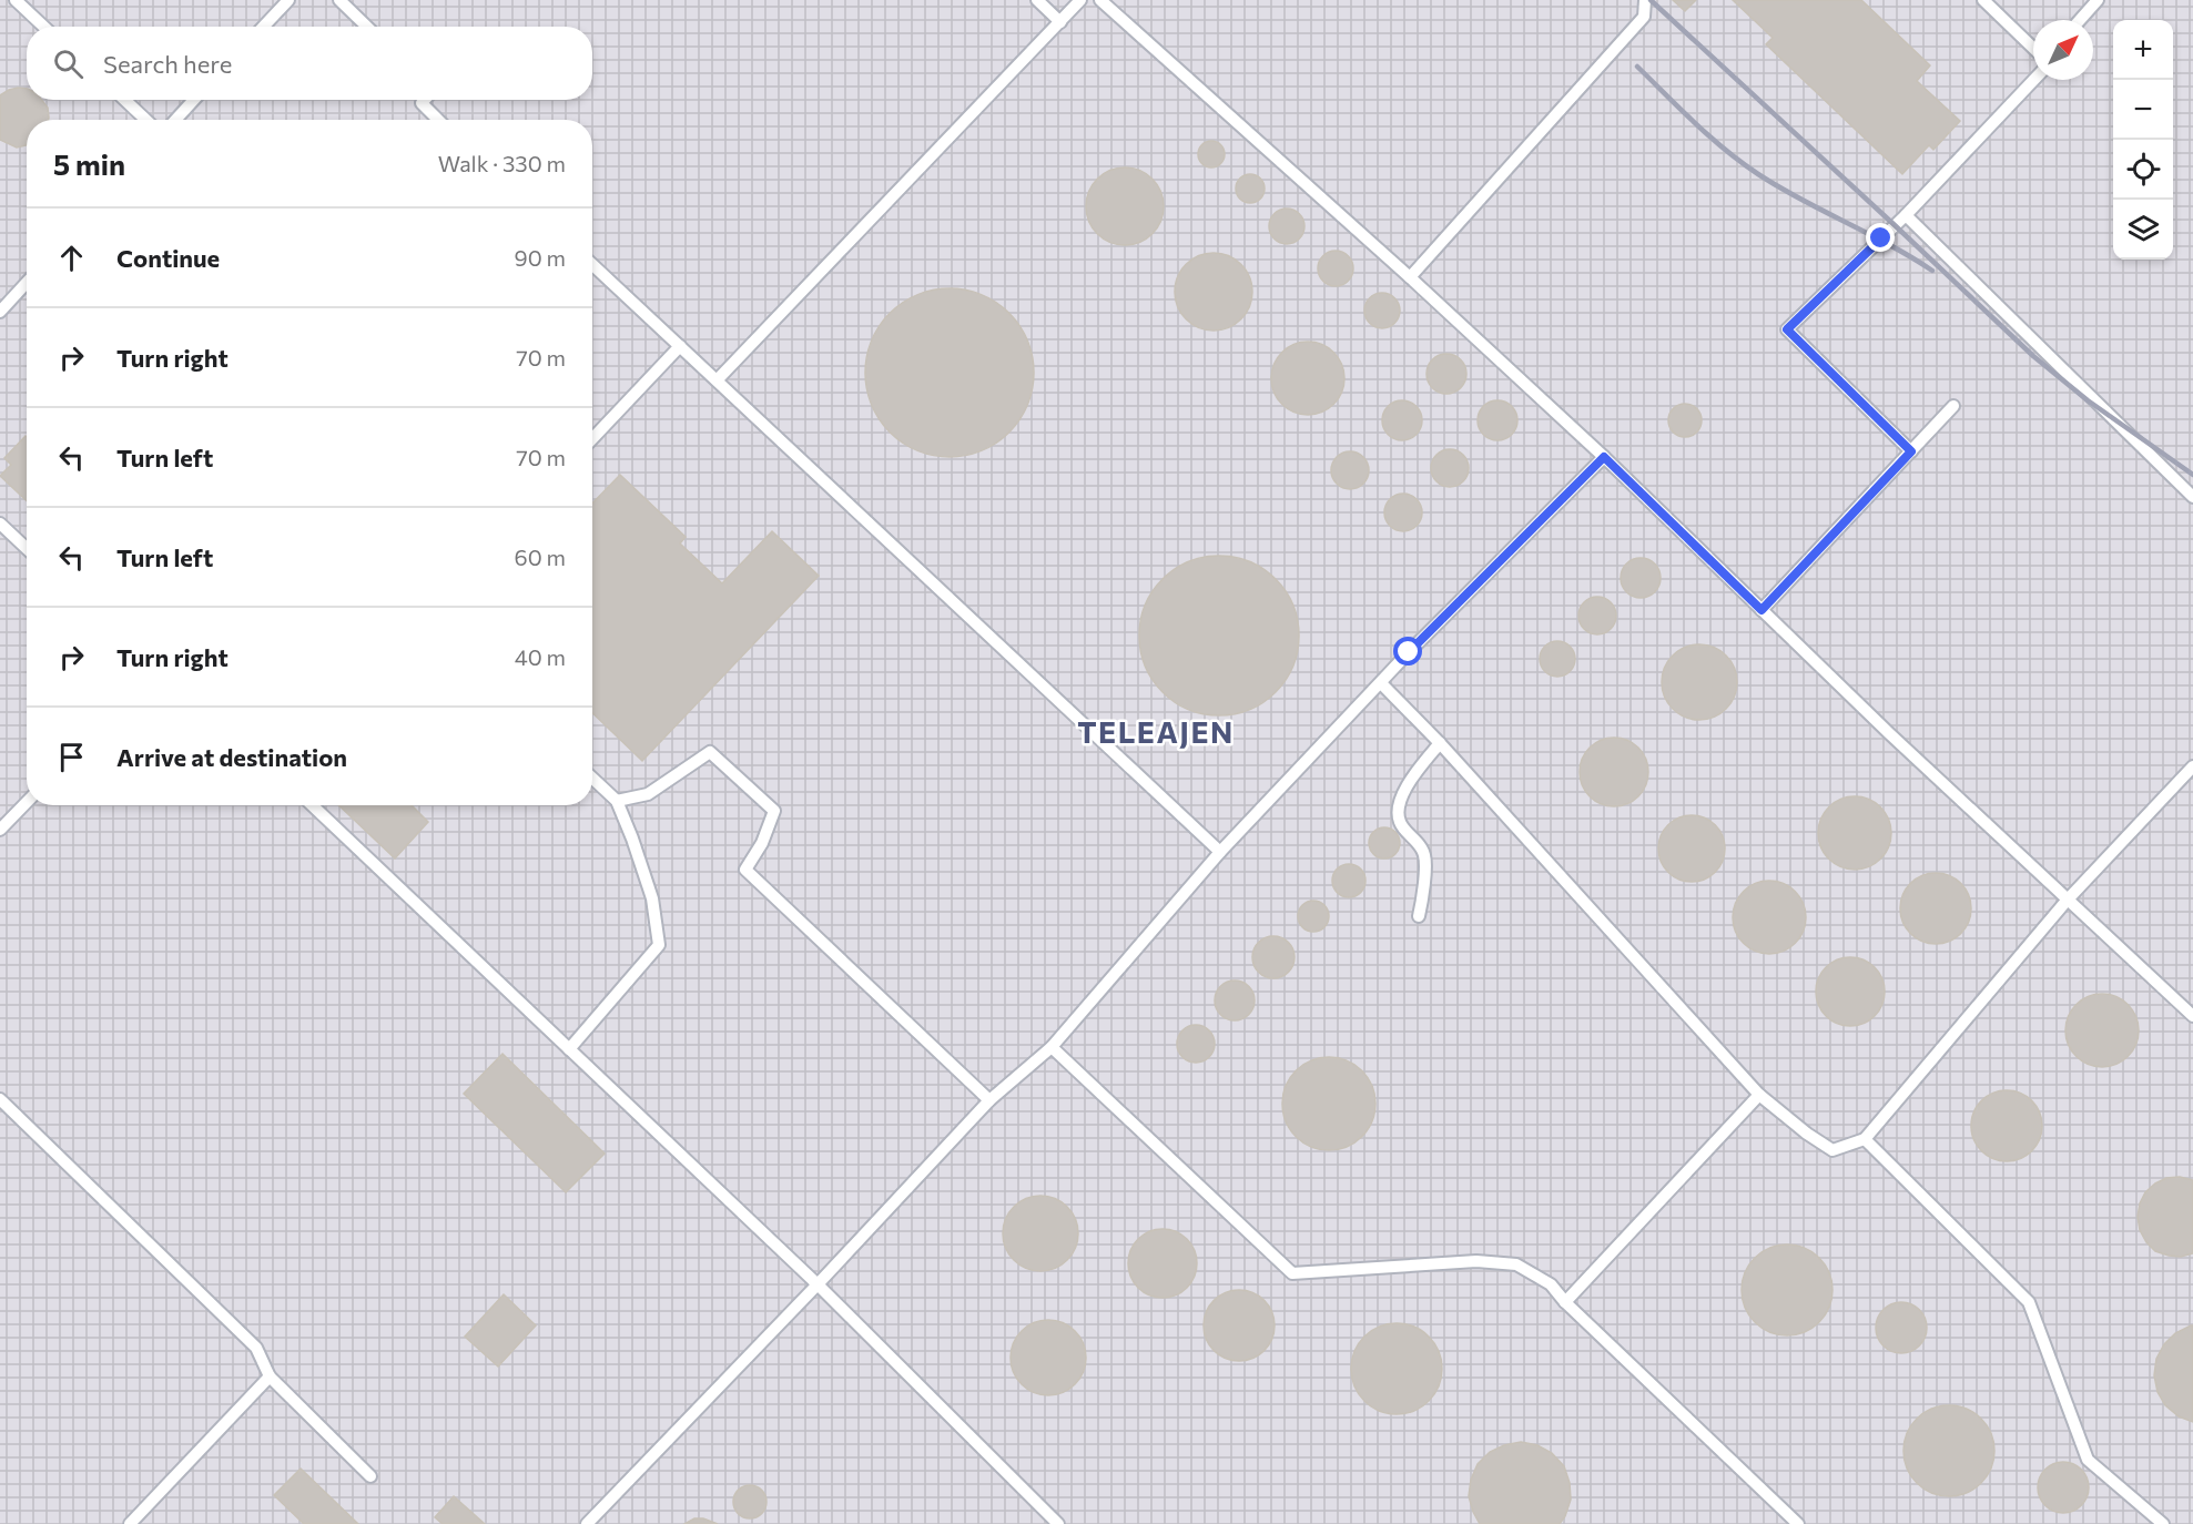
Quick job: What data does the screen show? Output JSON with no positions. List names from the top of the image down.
{
  "districts": ["TELEAJEN"],
  "north": "top right",
  "page": {
    "map_buttons": ["+", "−"],
    "search": "Search here",
    "heading": ["5 min", "Walk · 330 m"],
    "list": [
      ["Continue", "90 m"],
      ["Turn right", "70 m"],
      ["Turn left", "70 m"],
      ["Turn left", "60 m"],
      ["Turn right", "40 m"],
      "Arrive at destination"
    ]
  }
}
